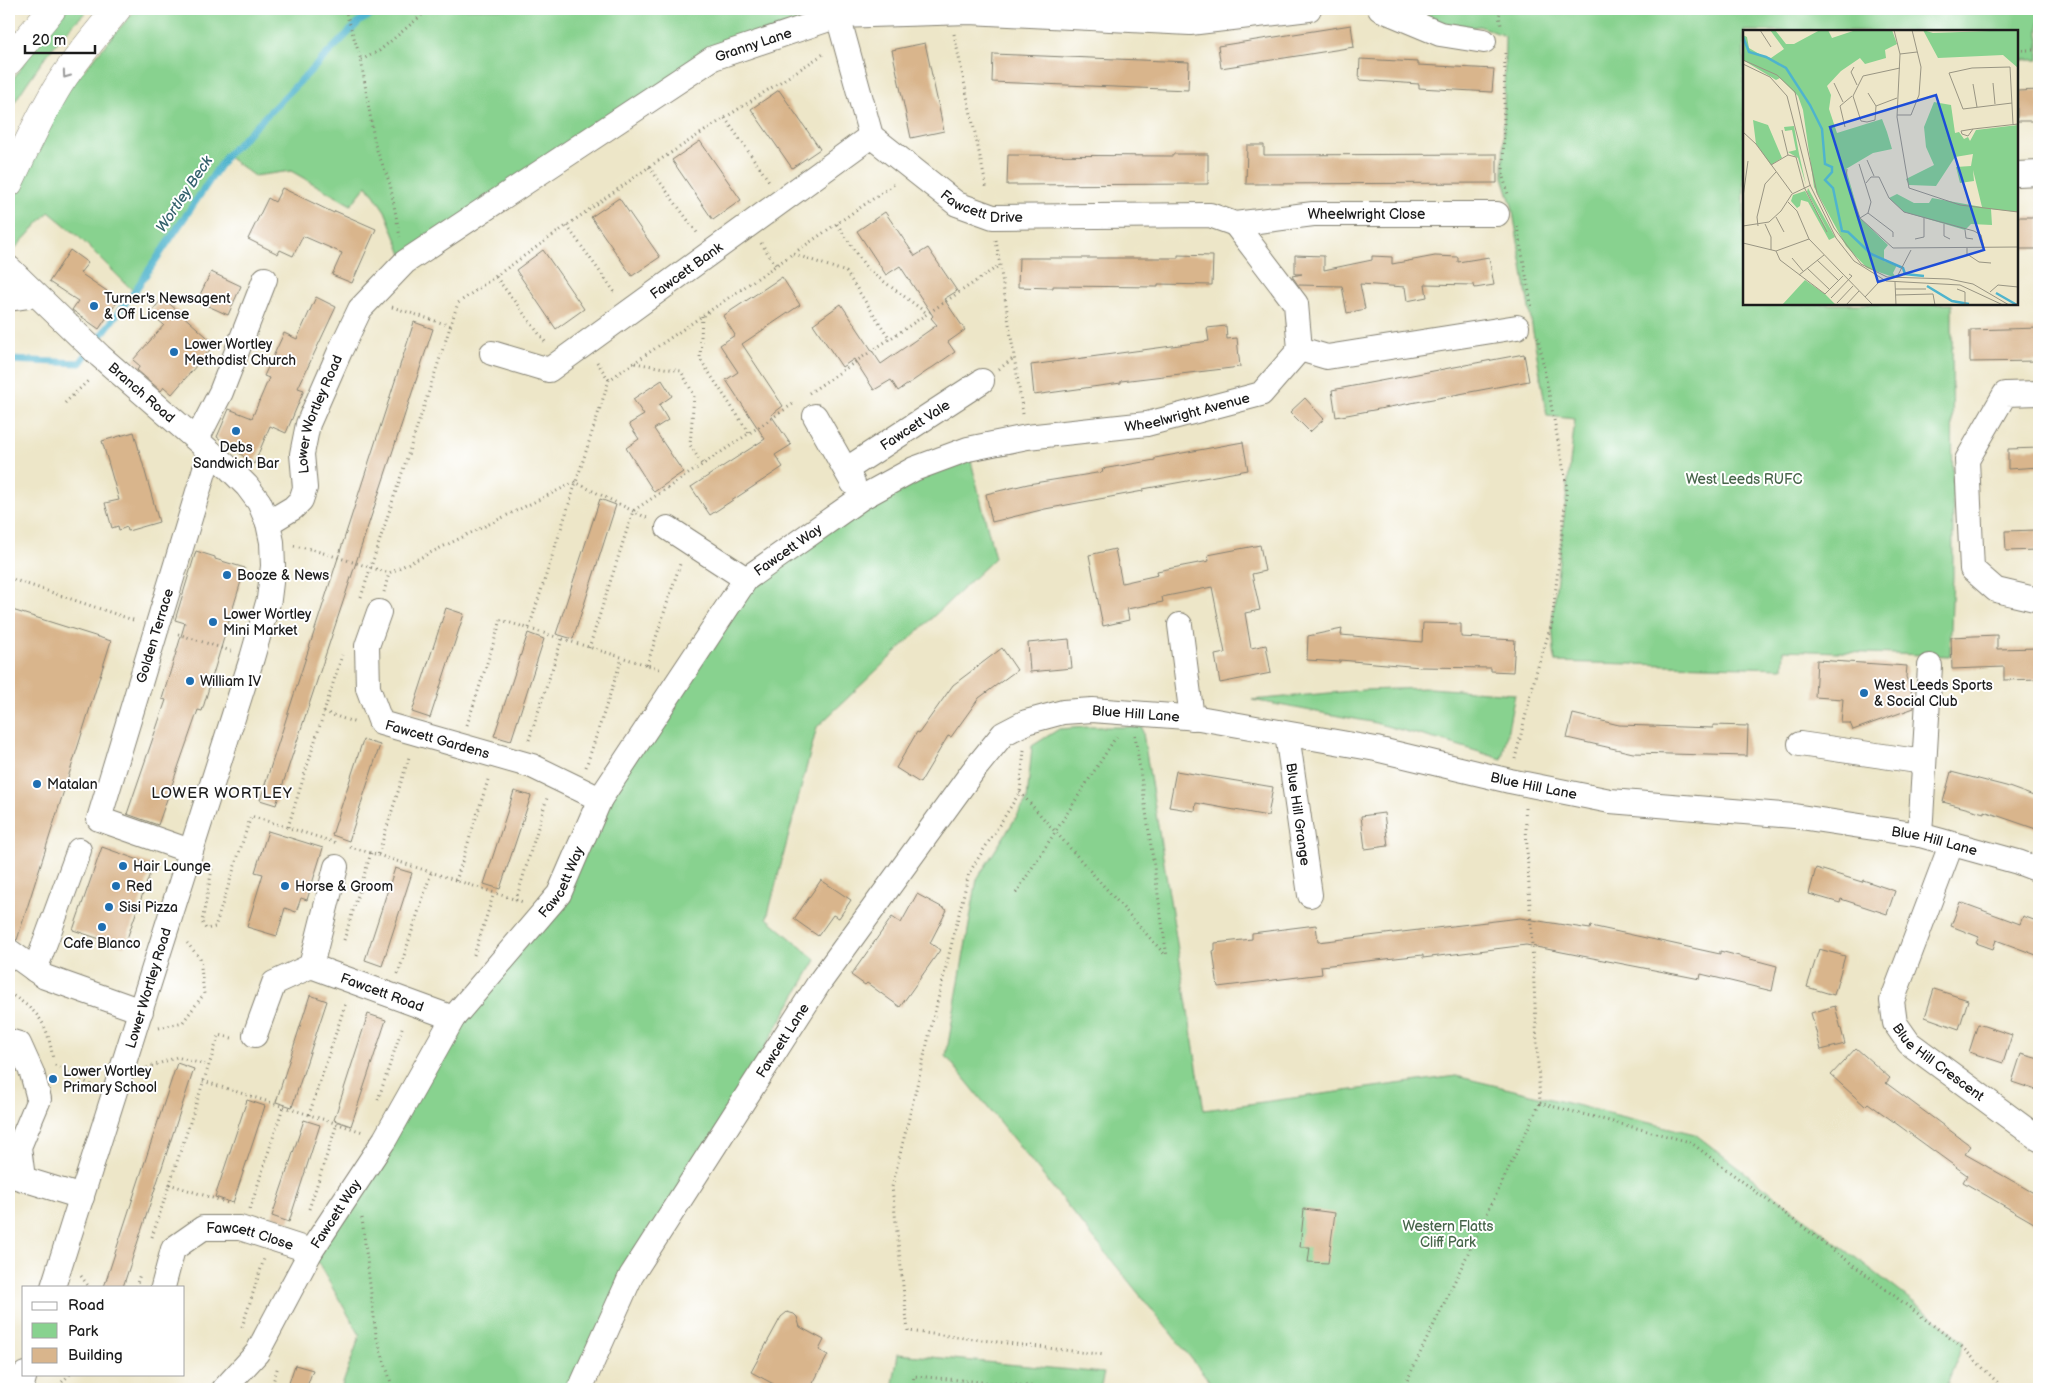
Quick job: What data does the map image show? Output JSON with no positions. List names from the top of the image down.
{
  "streets": {
    "street": [
      "Granny Lane",
      "Fawcett Drive",
      "Wheelwright Close",
      "Fawcett Bank",
      "Branch Road",
      "Wheelwright Avenue",
      "Lower Wortley Road",
      "Fawcett Vale",
      "Fawcett Way",
      "Golden Terrace",
      "Blue Hill Lane",
      "Fawcett Gardens",
      "Blue Hill Grange",
      "Fawcett Road",
      "Fawcett Lane",
      "Blue Hill Crescent",
      "Fawcett Close"
    ]
  },
  "crossings": [
    ["Granny Lane", "Lower Wortley Road"],
    ["Fawcett Drive", "Wheelwright Close"],
    ["Fawcett Drive", "Fawcett Bank"],
    ["Branch Road", "Lower Wortley Road"],
    ["Branch Road", "Golden Terrace"],
    ["Wheelwright Avenue", "Fawcett Way"],
    ["Lower Wortley Road", "Golden Terrace"],
    ["Fawcett Way", "Fawcett Gardens"],
    ["Fawcett Way", "Fawcett Road"],
    ["Fawcett Way", "Fawcett Close"],
    ["Blue Hill Lane", "Blue Hill Grange"],
    ["Blue Hill Lane", "Fawcett Lane"],
    ["Blue Hill Lane", "Blue Hill Crescent"]
  ],
  "districts": ["LOWER WORTLEY"],
  "water": ["Wortley Beck"],
  "parks": ["West Leeds RUFC", "Western Flatts Cliff Park"],
  "places": [
    "Turner's Newsagent & Off License",
    "Lower Wortley Methodist Church",
    "Debs Sandwich Bar",
    "Booze & News",
    "Lower Wortley Mini Market",
    "William IV",
    "West Leeds Sports & Social Club",
    "Matalan",
    "Hair Lounge",
    "Red",
    "Horse & Groom",
    "Sisi Pizza",
    "Cafe Blanco",
    "Lower Wortley Primary School"
  ],
  "legend": ["Road", "Park", "Building"],
  "scale_bar": "20 m"
}
